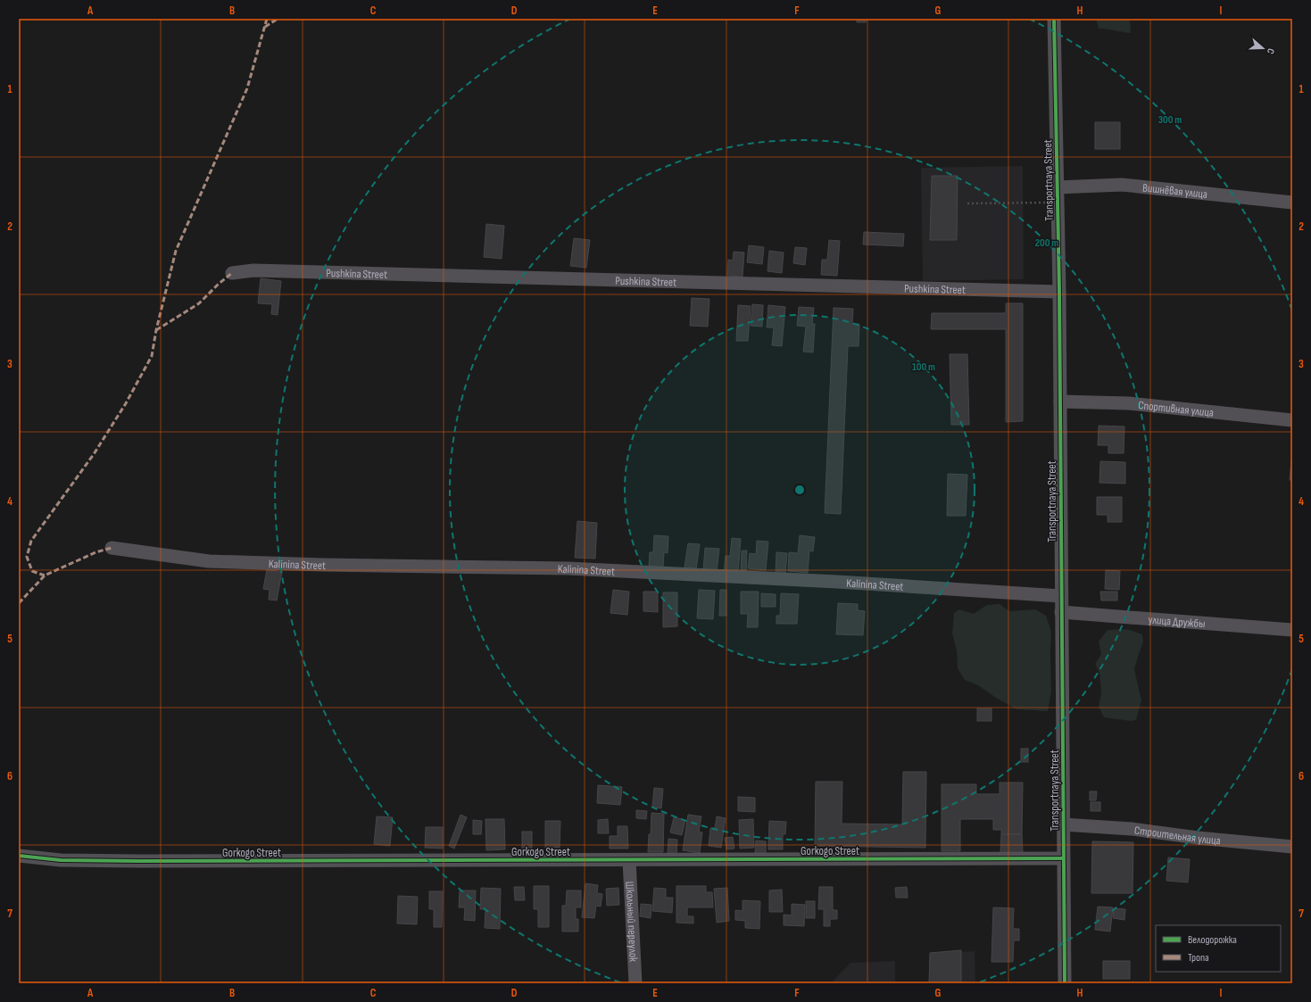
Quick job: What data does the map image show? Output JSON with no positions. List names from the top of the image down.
{
  "streets": {
    "street": [
      "Transportnaya Street",
      "Вишнёвая улица",
      "Pushkina Street",
      "Спортивная улица",
      "Kalinina Street",
      "улица Дружбы",
      "Строительная улица",
      "Gorkogo Street",
      "Школьный переулок"
    ]
  },
  "crossings": [
    ["Transportnaya Street", "Вишнёвая улица"],
    ["Transportnaya Street", "Pushkina Street"],
    ["Transportnaya Street", "Спортивная улица"],
    ["Transportnaya Street", "Kalinina Street"],
    ["Transportnaya Street", "улица Дружбы"],
    ["Transportnaya Street", "Строительная улица"],
    ["Transportnaya Street", "Gorkogo Street"],
    ["Gorkogo Street", "Школьный переулок"]
  ],
  "legend": ["Велодорожка", "Тропа"],
  "north": "right",
  "grid": {
    "columns": [
      "A",
      "B",
      "C",
      "D",
      "E",
      "F",
      "G",
      "H",
      "I"
    ],
    "rows": [
      "1",
      "2",
      "3",
      "4",
      "5",
      "6",
      "7"
    ]
  },
  "rings": ["300 m", "200 m", "100 m"]
}
